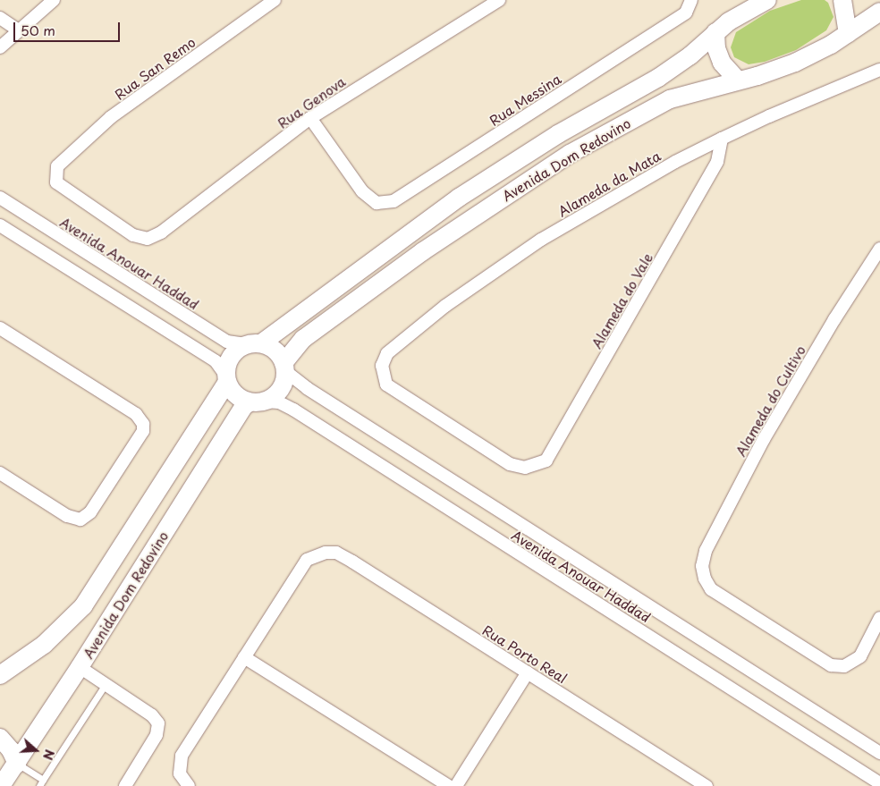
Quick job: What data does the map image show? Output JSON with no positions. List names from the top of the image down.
{
  "streets": {
    "street": [
      "Rua San Remo",
      "Rua Messina",
      "Rua Genova",
      "Avenida Dom Redovino",
      "Alameda da Mata",
      "Avenida Anouar Haddad",
      "Alameda do Vale",
      "Alameda do Cultivo",
      "Rua Porto Real"
    ]
  },
  "crossings": [
    ["Rua San Remo", "Rua Genova"],
    ["Rua Messina", "Rua Genova"],
    ["Avenida Dom Redovino", "Avenida Anouar Haddad"],
    ["Alameda da Mata", "Alameda do Vale"]
  ],
  "scale_bar": "50 m",
  "north": "right"
}
